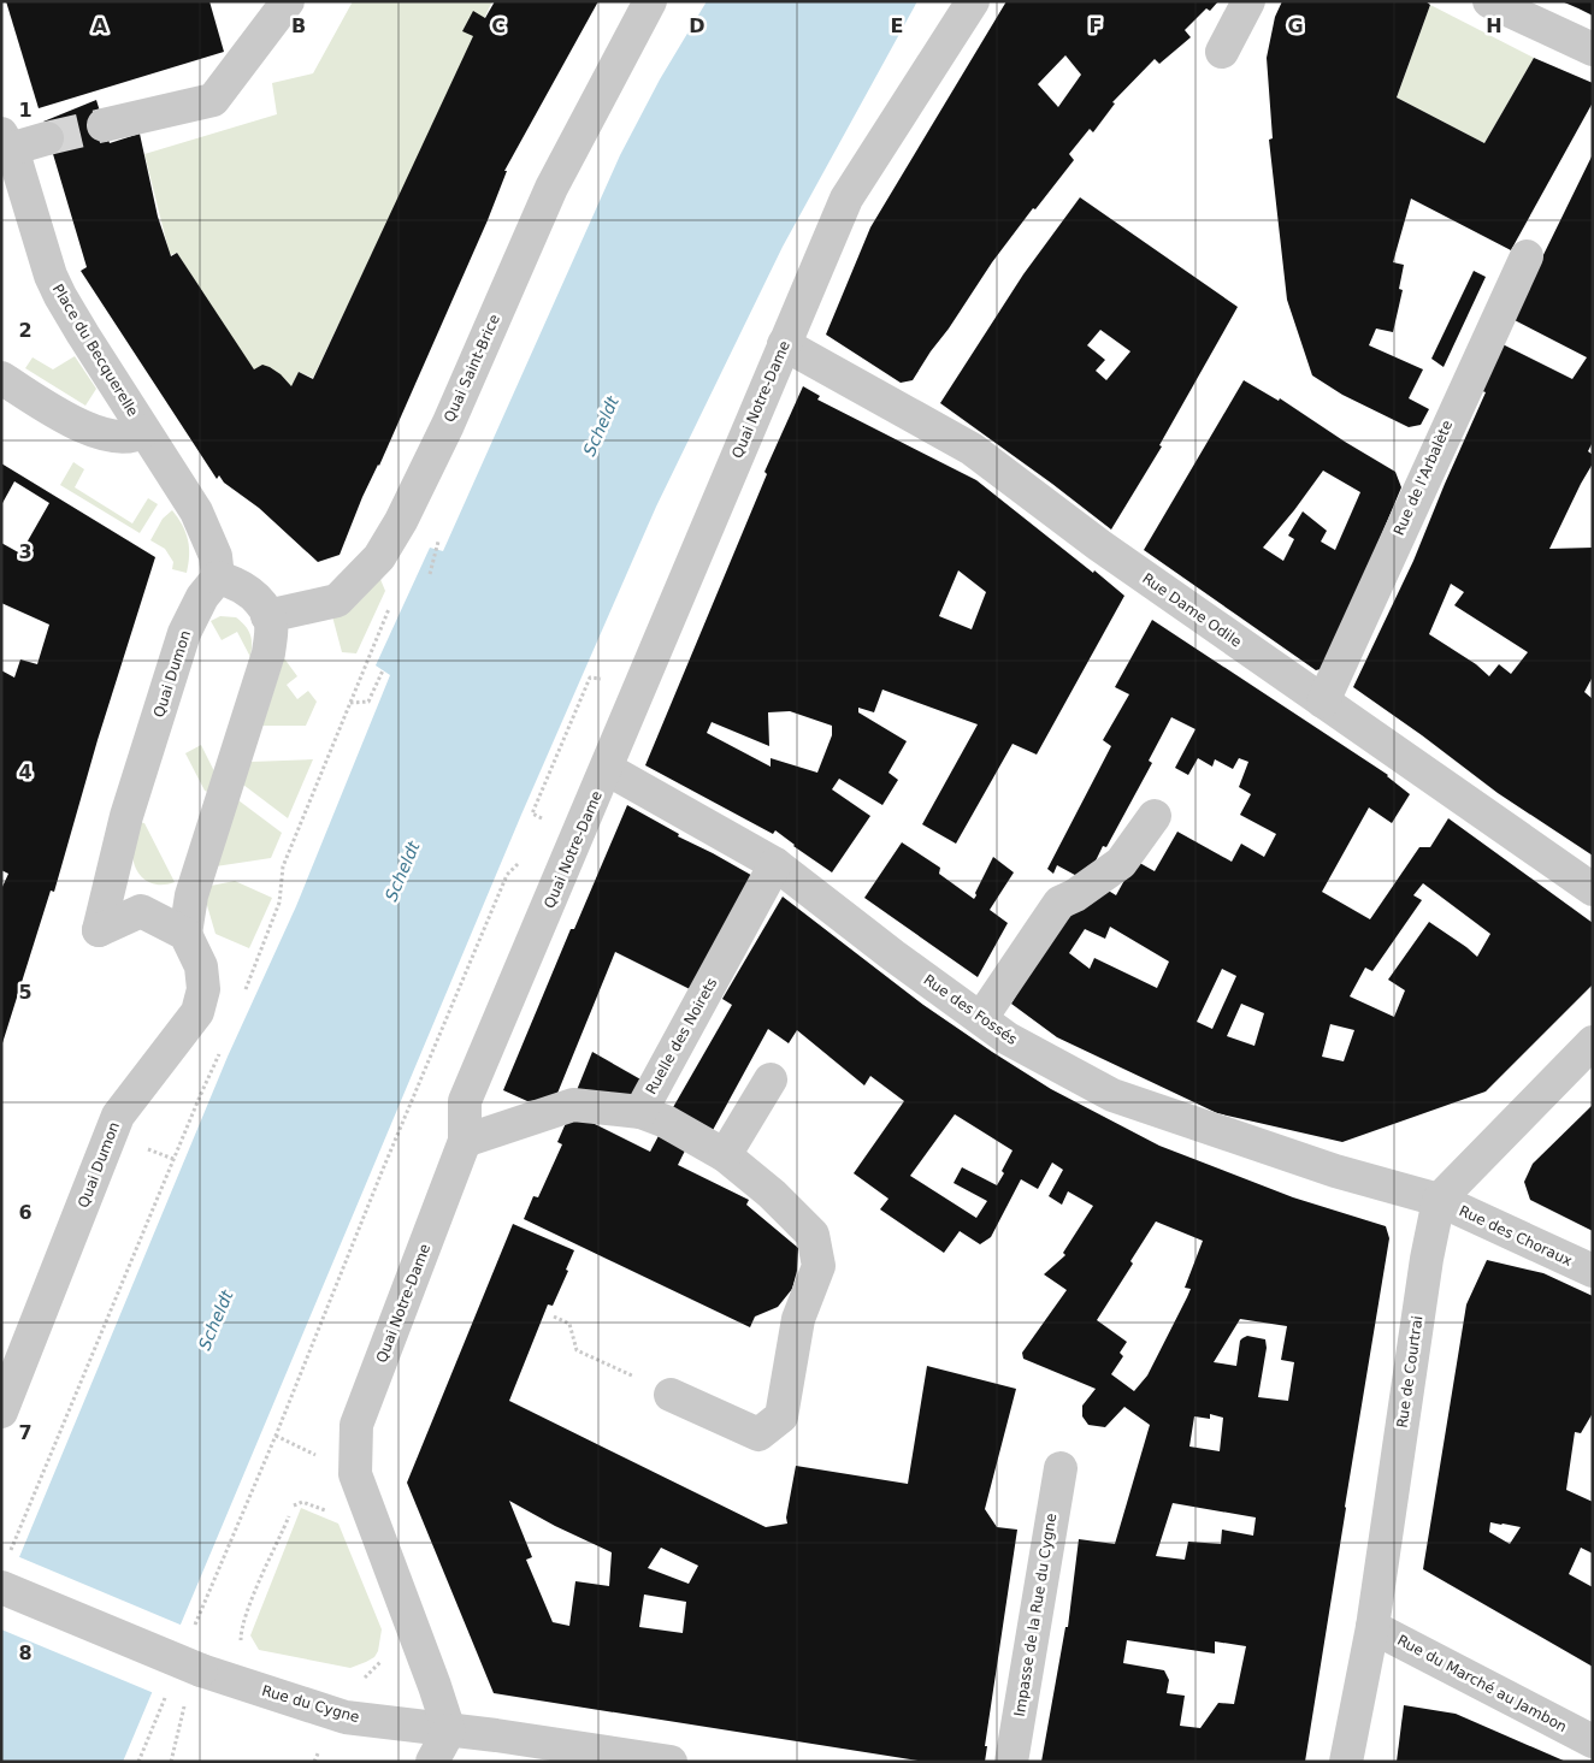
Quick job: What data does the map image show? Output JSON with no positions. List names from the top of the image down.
{
  "streets": {
    "street": [
      "Place du Becquerelle",
      "Quai Saint-Brice",
      "Quai Notre-Dame",
      "Rue de l'Arbalète",
      "Rue Dame Odile",
      "Quai Dumon",
      "Rue des Fossés",
      "Ruelle des Noirets",
      "Rue des Choraux",
      "Rue de Courtrai",
      "Impasse de la Rue du Cygne",
      "Rue du Marché au Jambon",
      "Rue du Cygne"
    ]
  },
  "crossings": [
    ["Place du Becquerelle", "Quai Dumon"],
    ["Quai Notre-Dame", "Rue Dame Odile"],
    ["Quai Notre-Dame", "Rue des Fossés"],
    ["Quai Notre-Dame", "Ruelle des Noirets"],
    ["Quai Notre-Dame", "Rue du Cygne"],
    ["Rue de l'Arbalète", "Rue Dame Odile"],
    ["Rue des Fossés", "Ruelle des Noirets"],
    ["Rue des Fossés", "Rue des Choraux"],
    ["Rue des Fossés", "Rue de Courtrai"],
    ["Rue des Choraux", "Rue de Courtrai"],
    ["Rue de Courtrai", "Rue du Marché au Jambon"]
  ],
  "water": ["Scheldt"],
  "grid": {
    "columns": [
      "A",
      "B",
      "C",
      "D",
      "E",
      "F",
      "G",
      "H"
    ],
    "rows": [
      "1",
      "2",
      "3",
      "4",
      "5",
      "6",
      "7",
      "8"
    ]
  }
}
